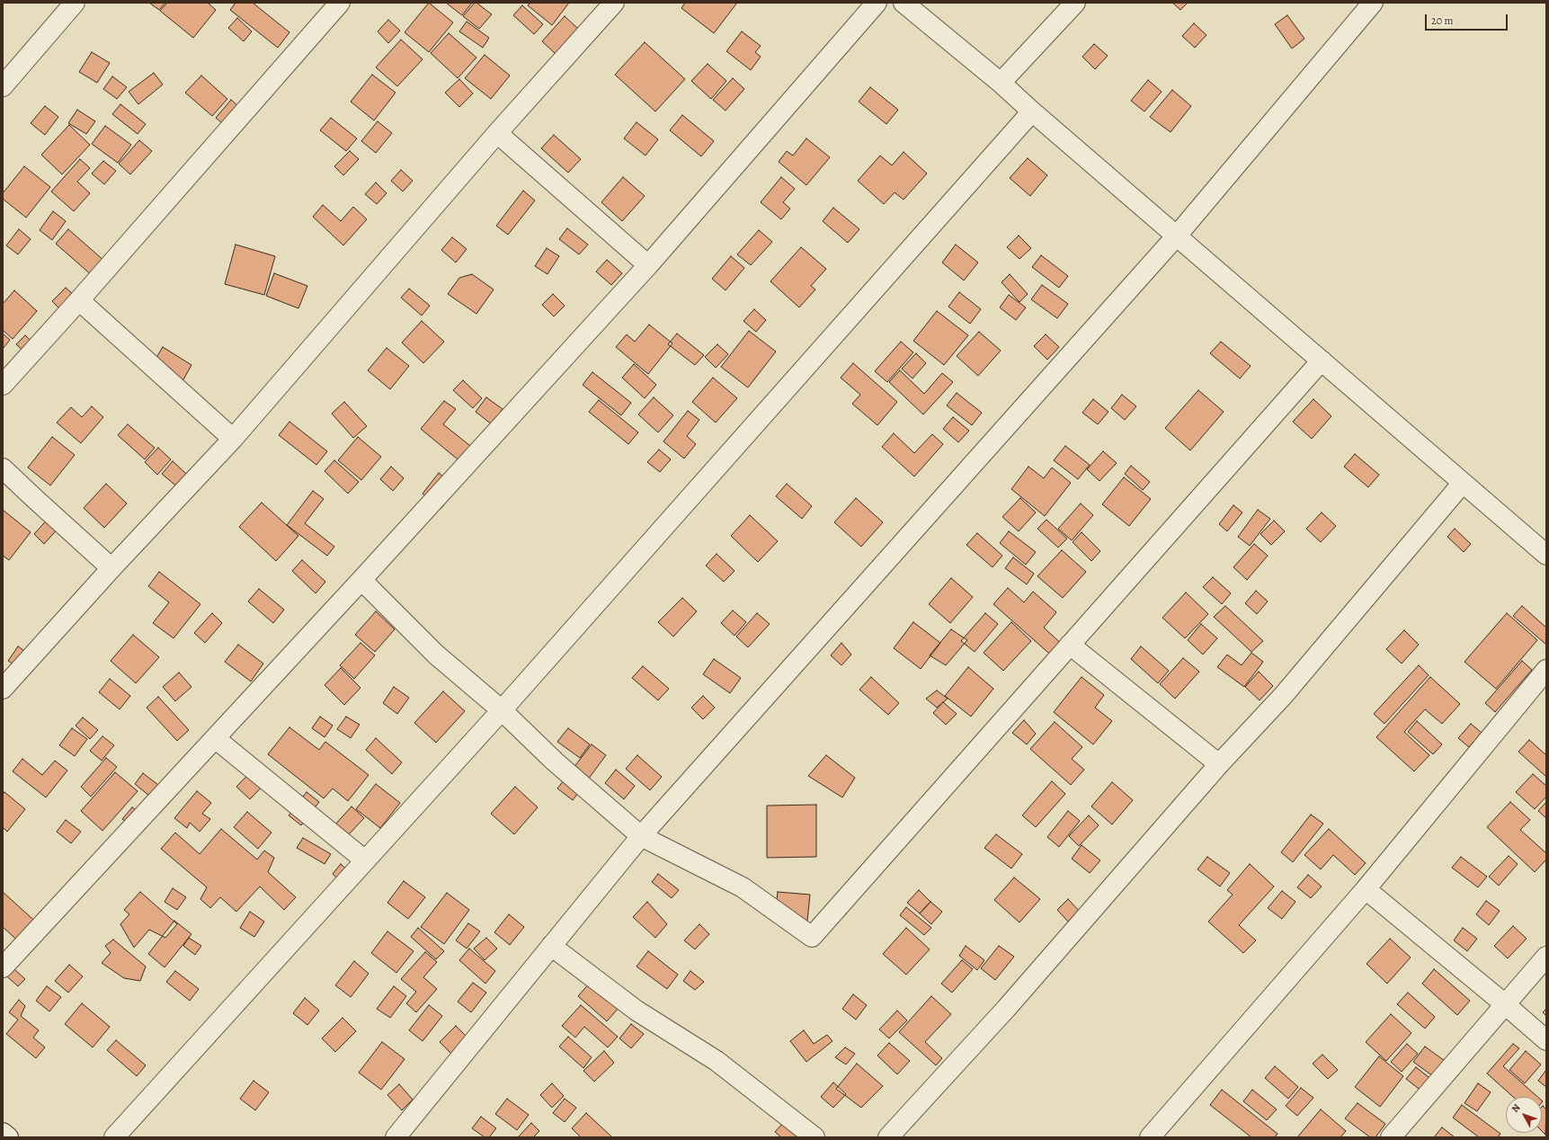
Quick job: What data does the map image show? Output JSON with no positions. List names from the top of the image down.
{
  "scale_bar": "20 m",
  "north": "top left"
}
